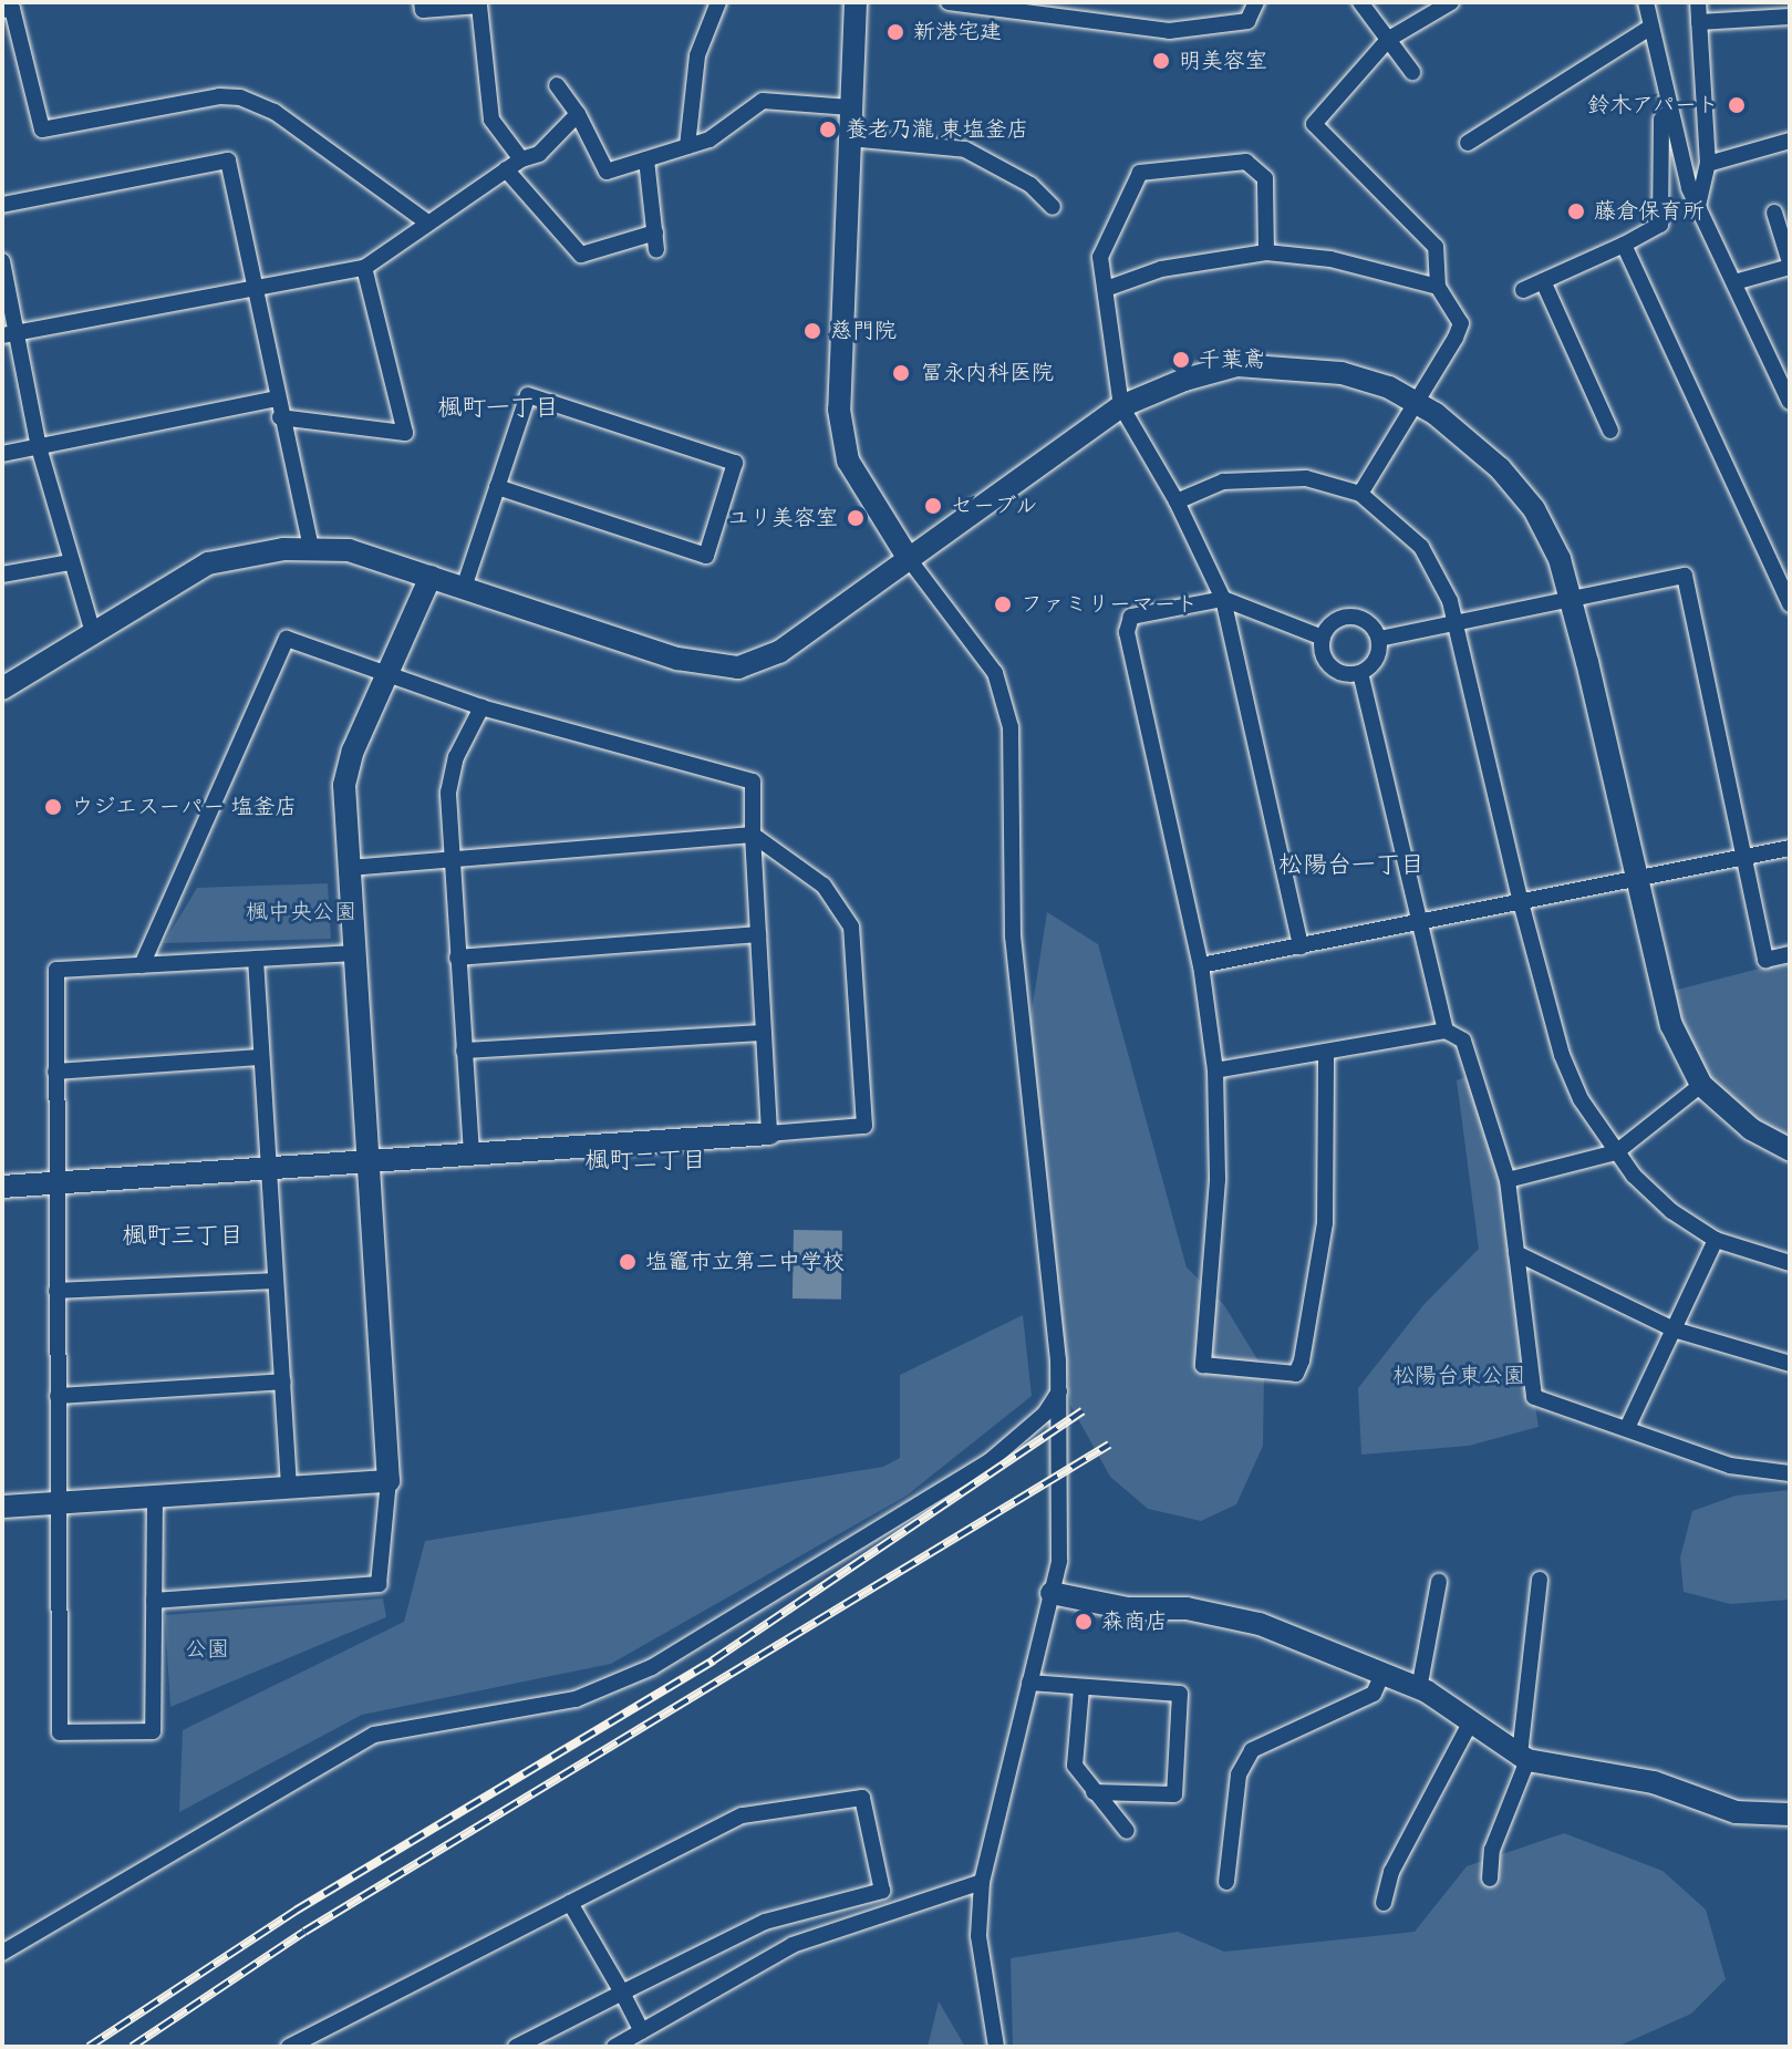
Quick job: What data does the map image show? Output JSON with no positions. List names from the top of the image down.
{
  "districts": [
    "楓町一丁目",
    "松陽台一丁目",
    "楓町二丁目",
    "楓町三丁目"
  ],
  "parks": ["楓中央公園", "松陽台東公園", "公園"],
  "places": [
    "新港宅建",
    "明美容室",
    "鈴木アパート",
    "養老乃瀧 東塩釜店",
    "藤倉保育所",
    "慈門院",
    "千葉鳶",
    "冨永内科医院",
    "セーブル",
    "ユリ美容室",
    "ファミリーマート",
    "ウジエスーパー 塩釜店",
    "塩竈市立第二中学校",
    "森商店"
  ]
}
